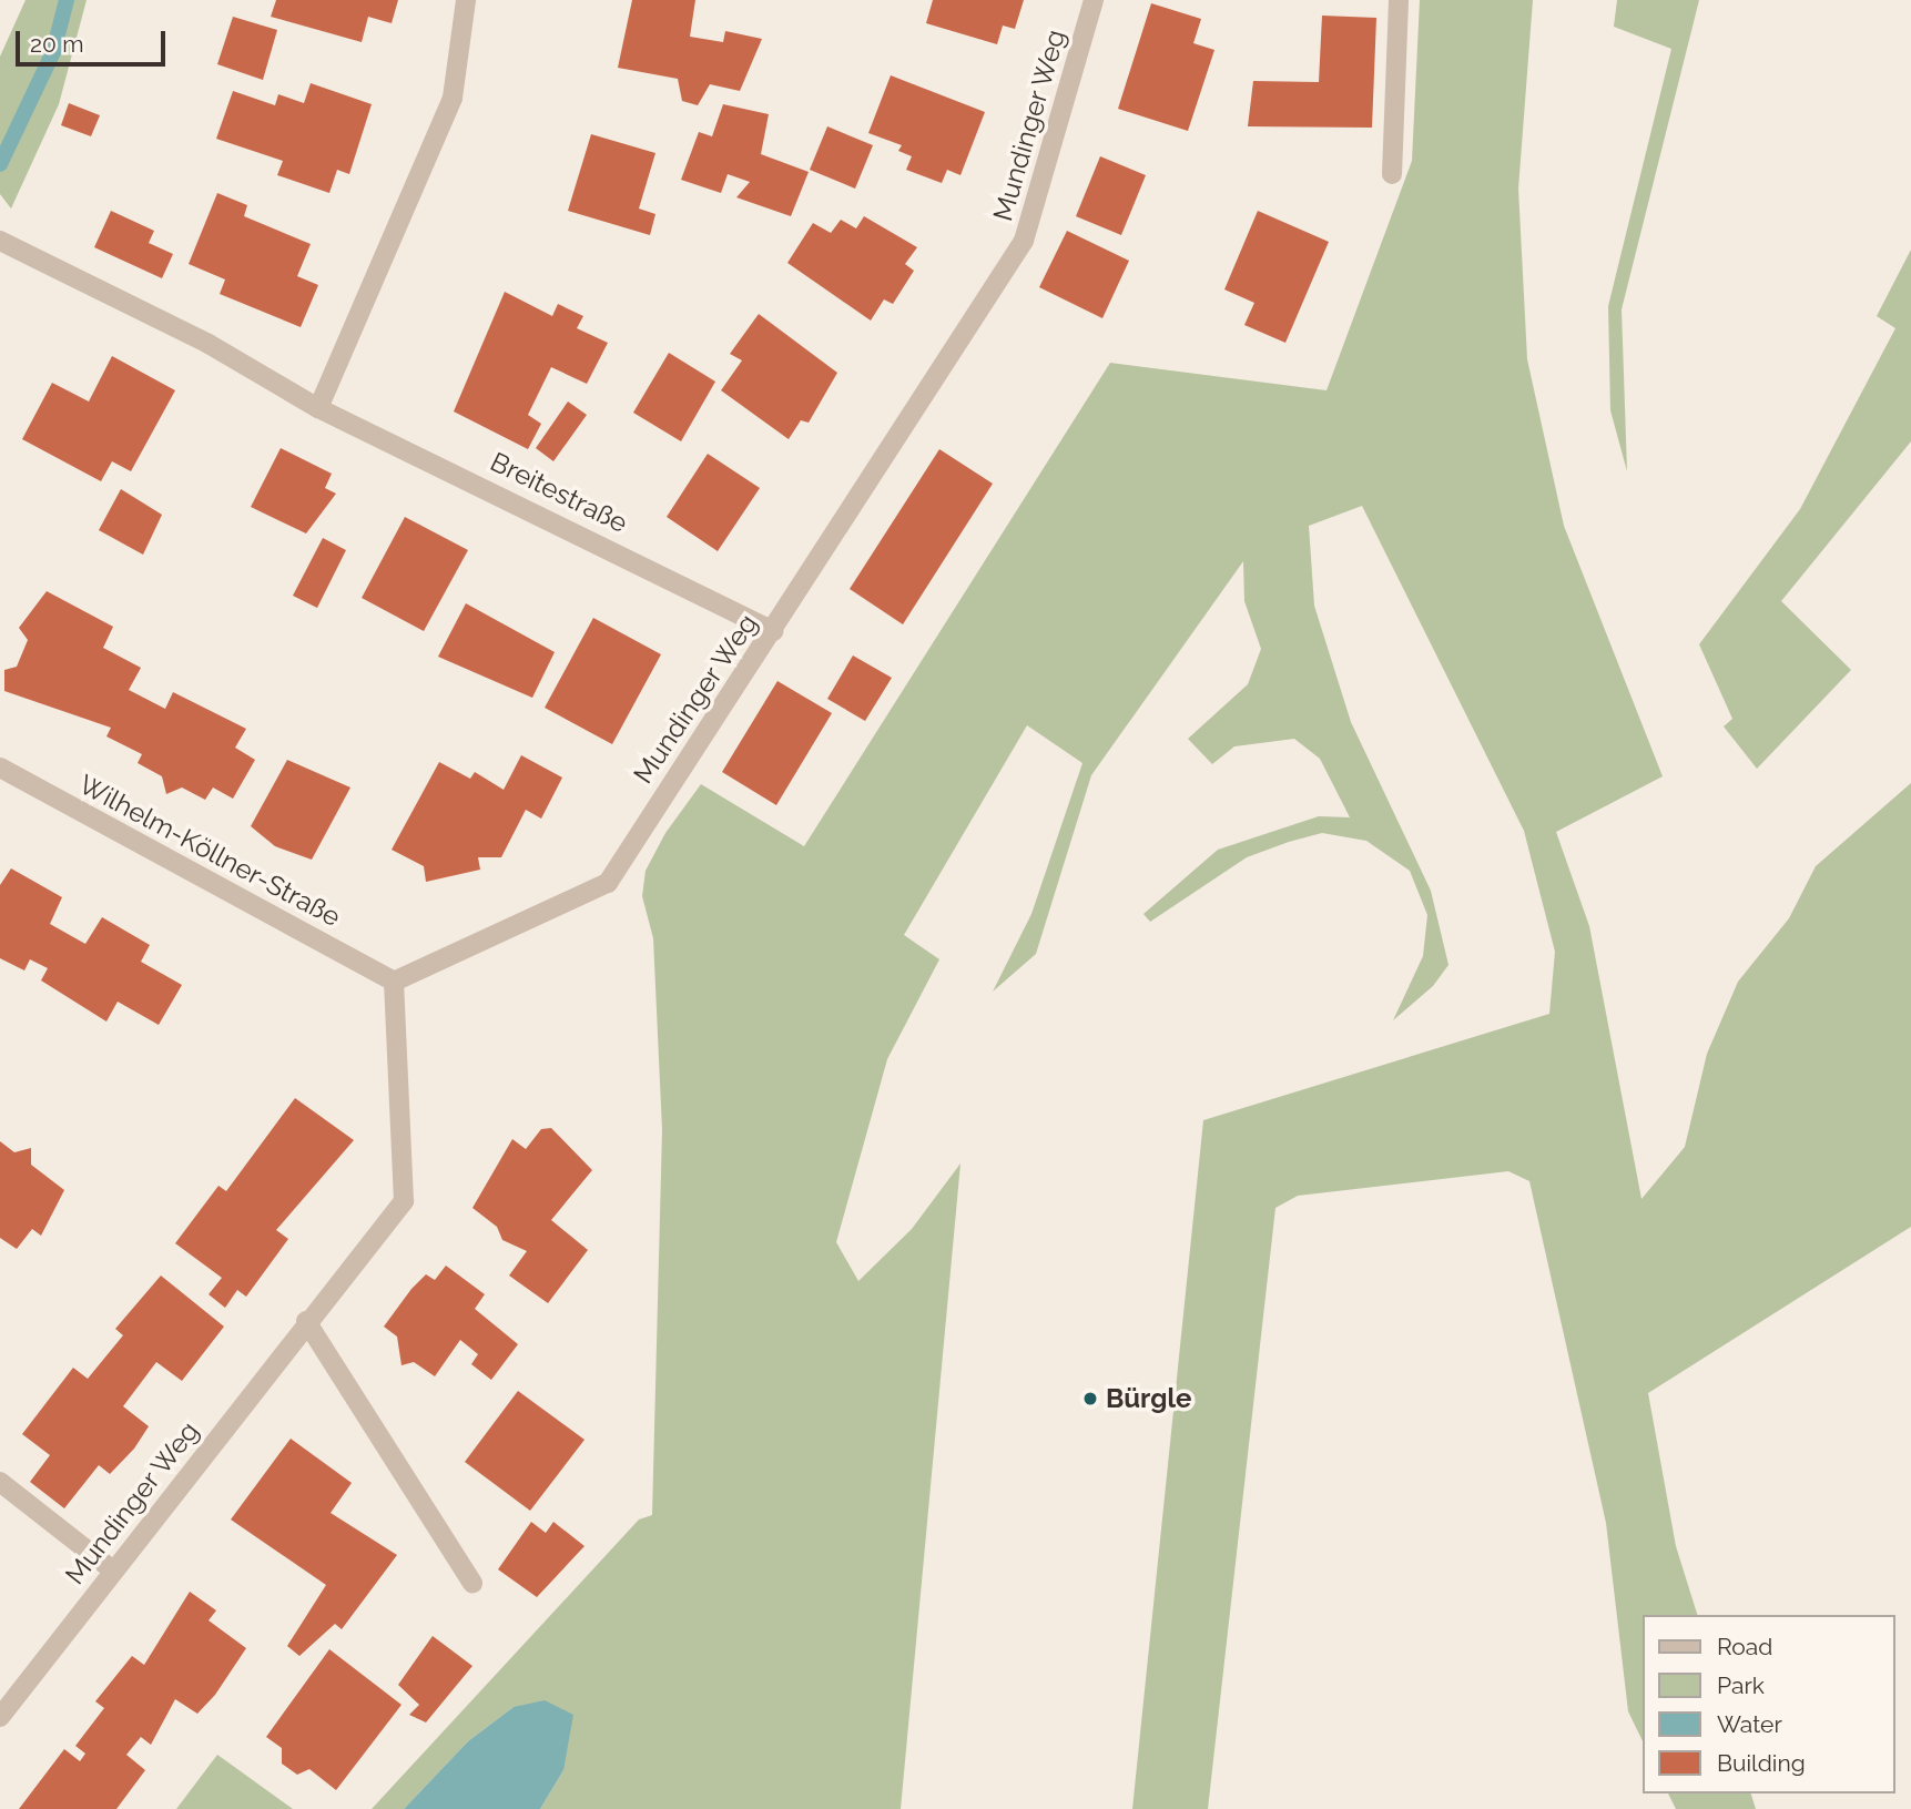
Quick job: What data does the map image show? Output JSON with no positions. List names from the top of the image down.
{
  "streets": {
    "street": ["Mundinger Weg", "Breitestraße", "Wilhelm-Köllner-Straße"]
  },
  "crossings": [
    ["Mundinger Weg", "Breitestraße"],
    ["Mundinger Weg", "Wilhelm-Köllner-Straße"]
  ],
  "places": ["Bürgle"],
  "legend": [
    "Road",
    "Park",
    "Water",
    "Building"
  ],
  "scale_bar": "20 m"
}
